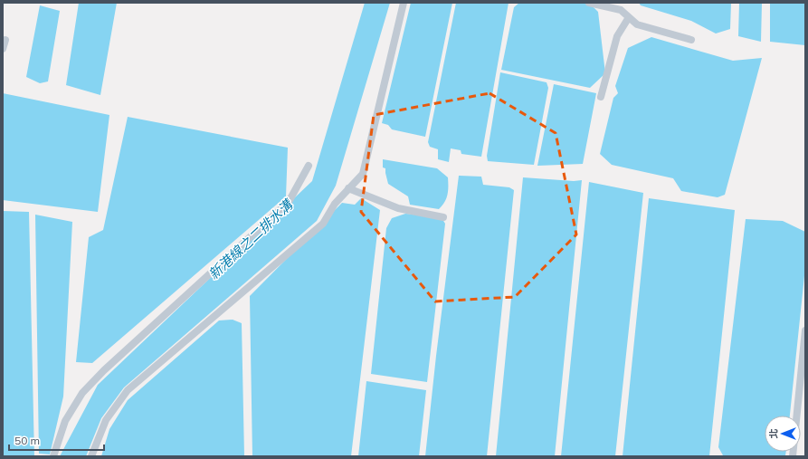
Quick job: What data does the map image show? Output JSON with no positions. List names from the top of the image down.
{
  "water": ["新港線之二排水溝"],
  "scale_bar": "50 m",
  "north": "left"
}
